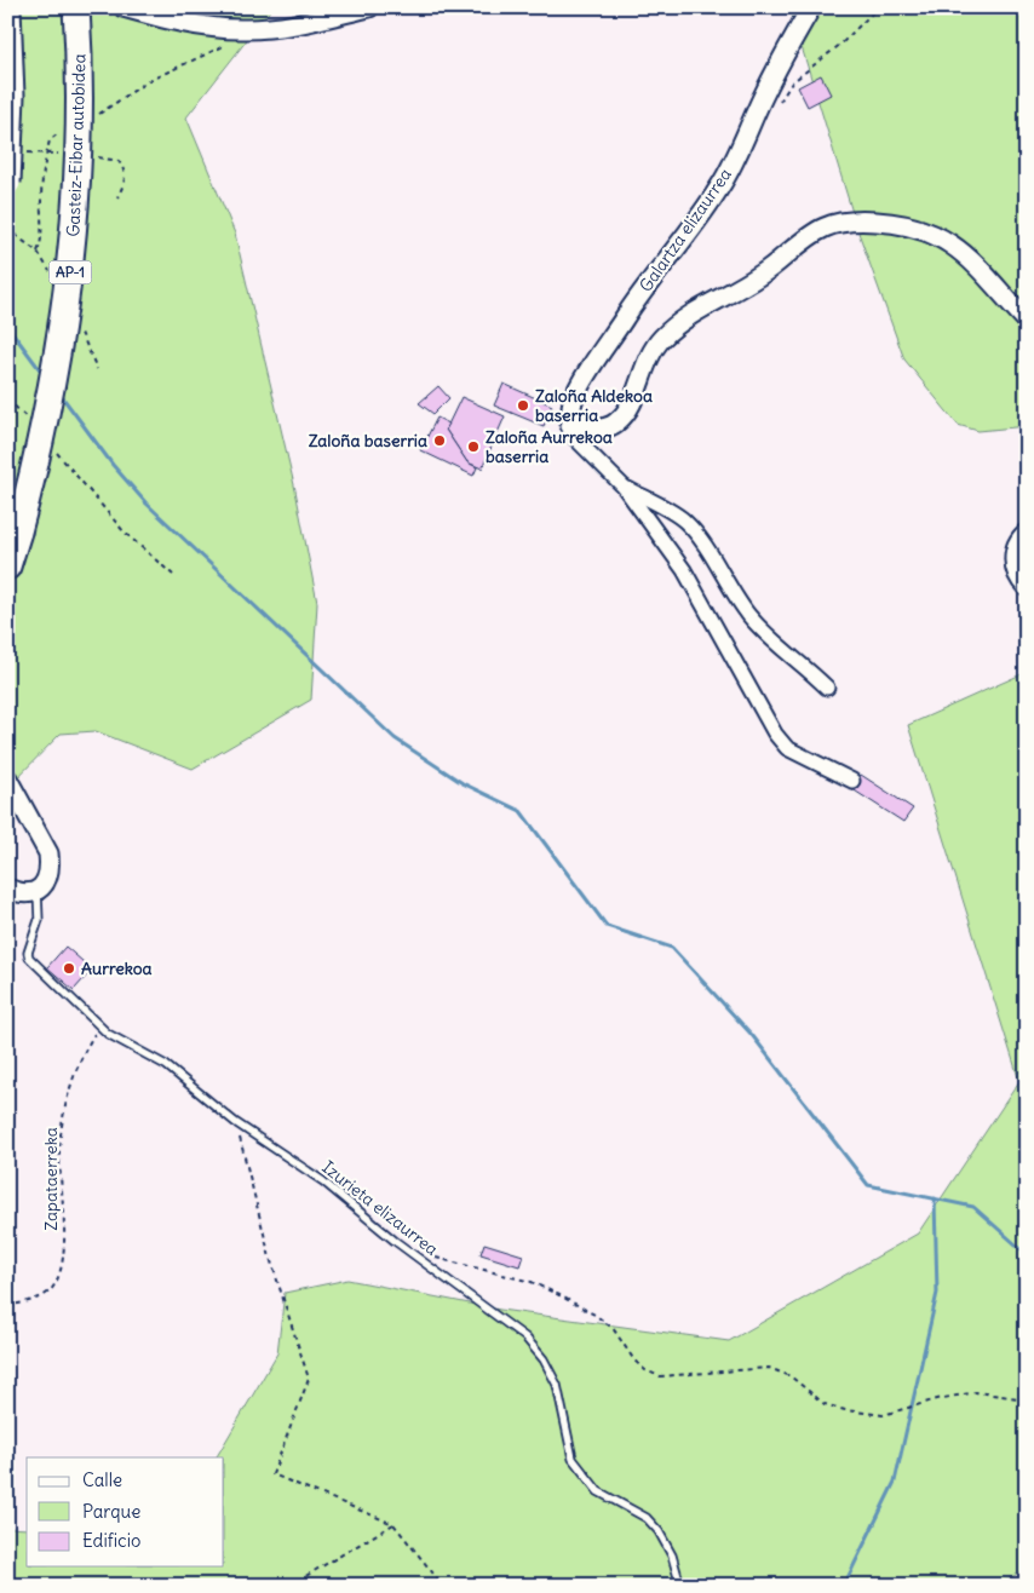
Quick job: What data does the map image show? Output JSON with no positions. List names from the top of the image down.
{
  "streets": {
    "highway": ["Gasteiz-Eibar autobidea", "AP-1"],
    "street": ["Galartza elizaurrea"],
    "lane": ["Izurieta elizaurrea"],
    "path": ["Zapataerreka"]
  },
  "crossings": [
    ["Zapataerreka", "Izurieta elizaurrea"]
  ],
  "places": [
    "Zaloña Aldekoa baserria",
    "Zaloña baserria",
    "Zaloña Aurrekoa baserria",
    "Aurrekoa"
  ],
  "legend": ["Calle", "Parque", "Edificio"]
}
